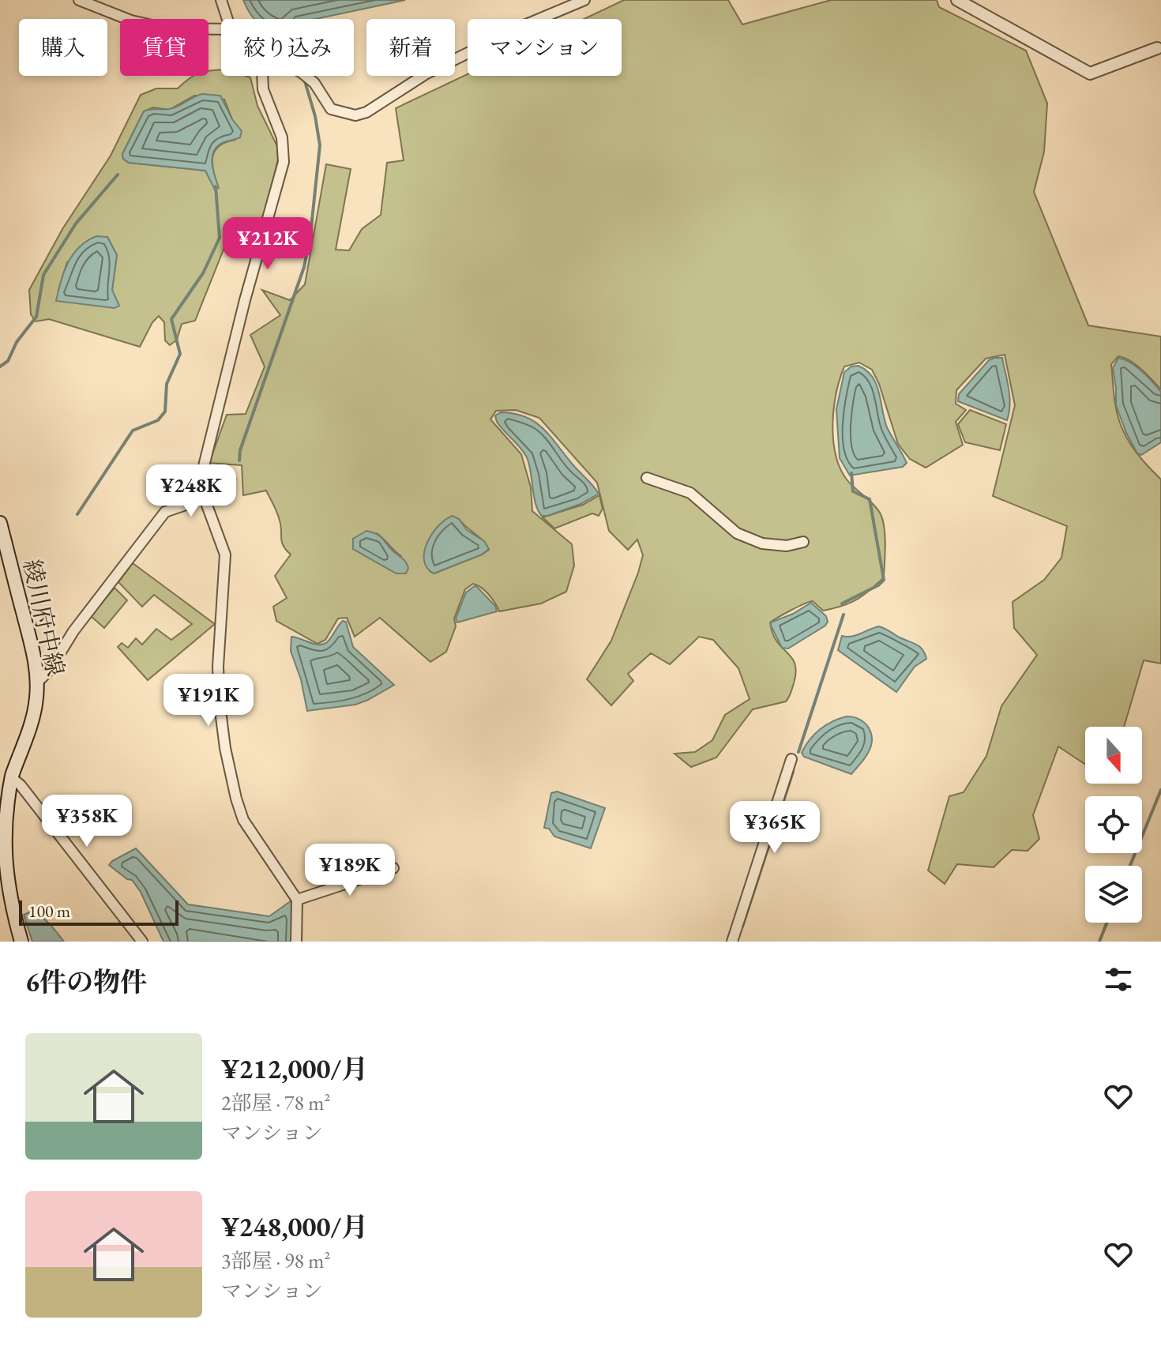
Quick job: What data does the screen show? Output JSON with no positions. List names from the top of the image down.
{
  "streets": {
    "main road": ["綾川府中線"]
  },
  "scale_bar": "100 m",
  "north": "bottom",
  "page": {
    "chip": [
      "購入",
      "賃貸",
      "絞り込み",
      "新着",
      "マンション"
    ],
    "price": [
      "¥212K",
      "¥248K",
      "¥191K",
      "¥358K",
      "¥365K",
      "¥189K"
    ],
    "scale": "100 m",
    "heading": "6件の物件",
    "list": [
      {
        "name": "¥212,000/月",
        "note": "2部屋 · 78 m² · マンション"
      },
      {
        "name": "¥248,000/月",
        "note": "3部屋 · 98 m² · マンション"
      }
    ]
  }
}
